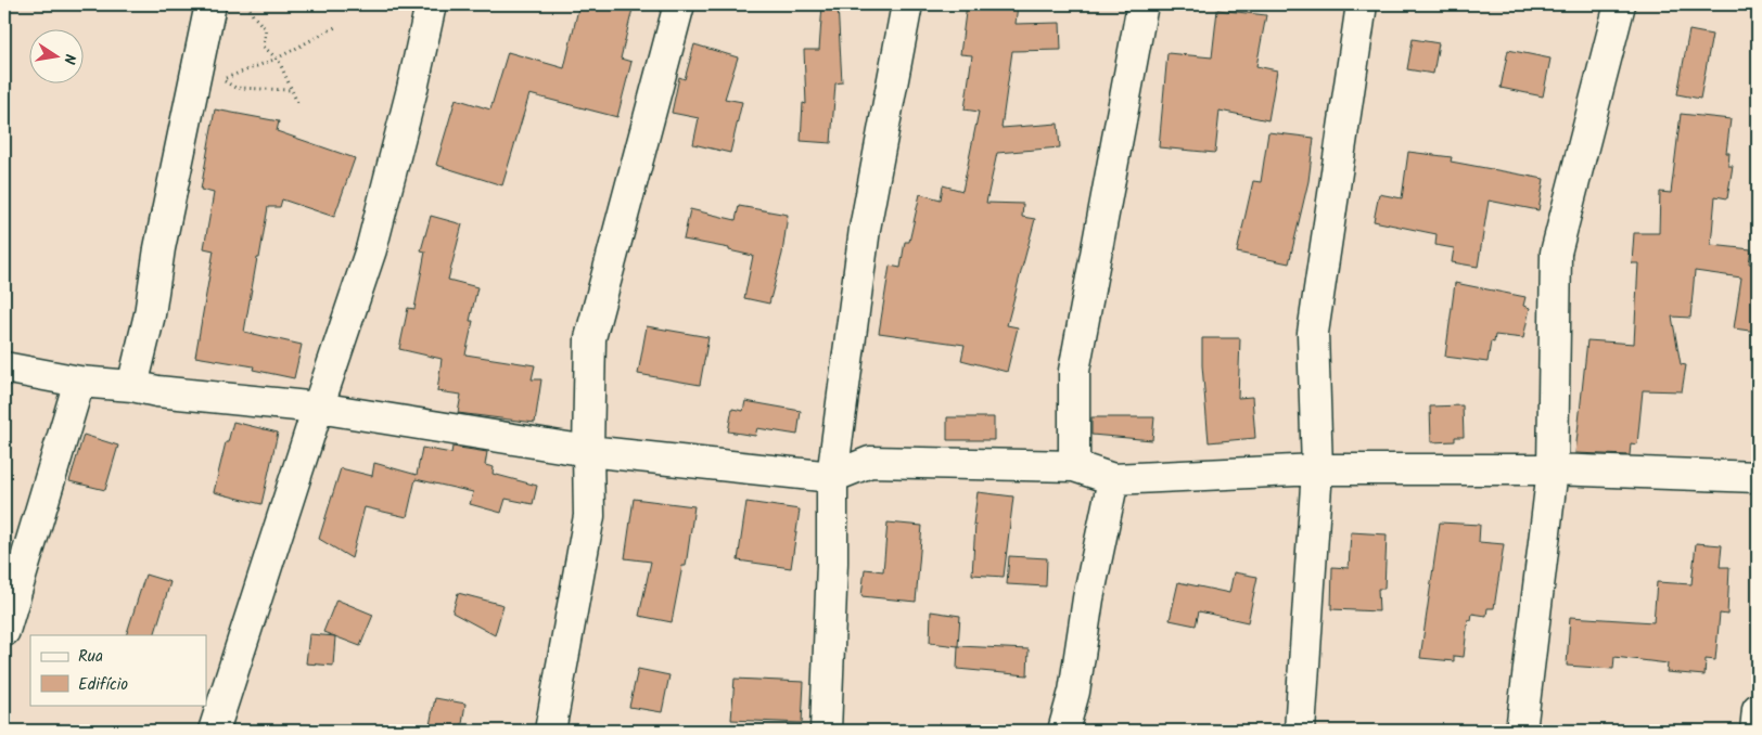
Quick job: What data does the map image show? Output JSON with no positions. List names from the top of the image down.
{
  "legend": ["Rua", "Edifício"],
  "north": "right"
}
